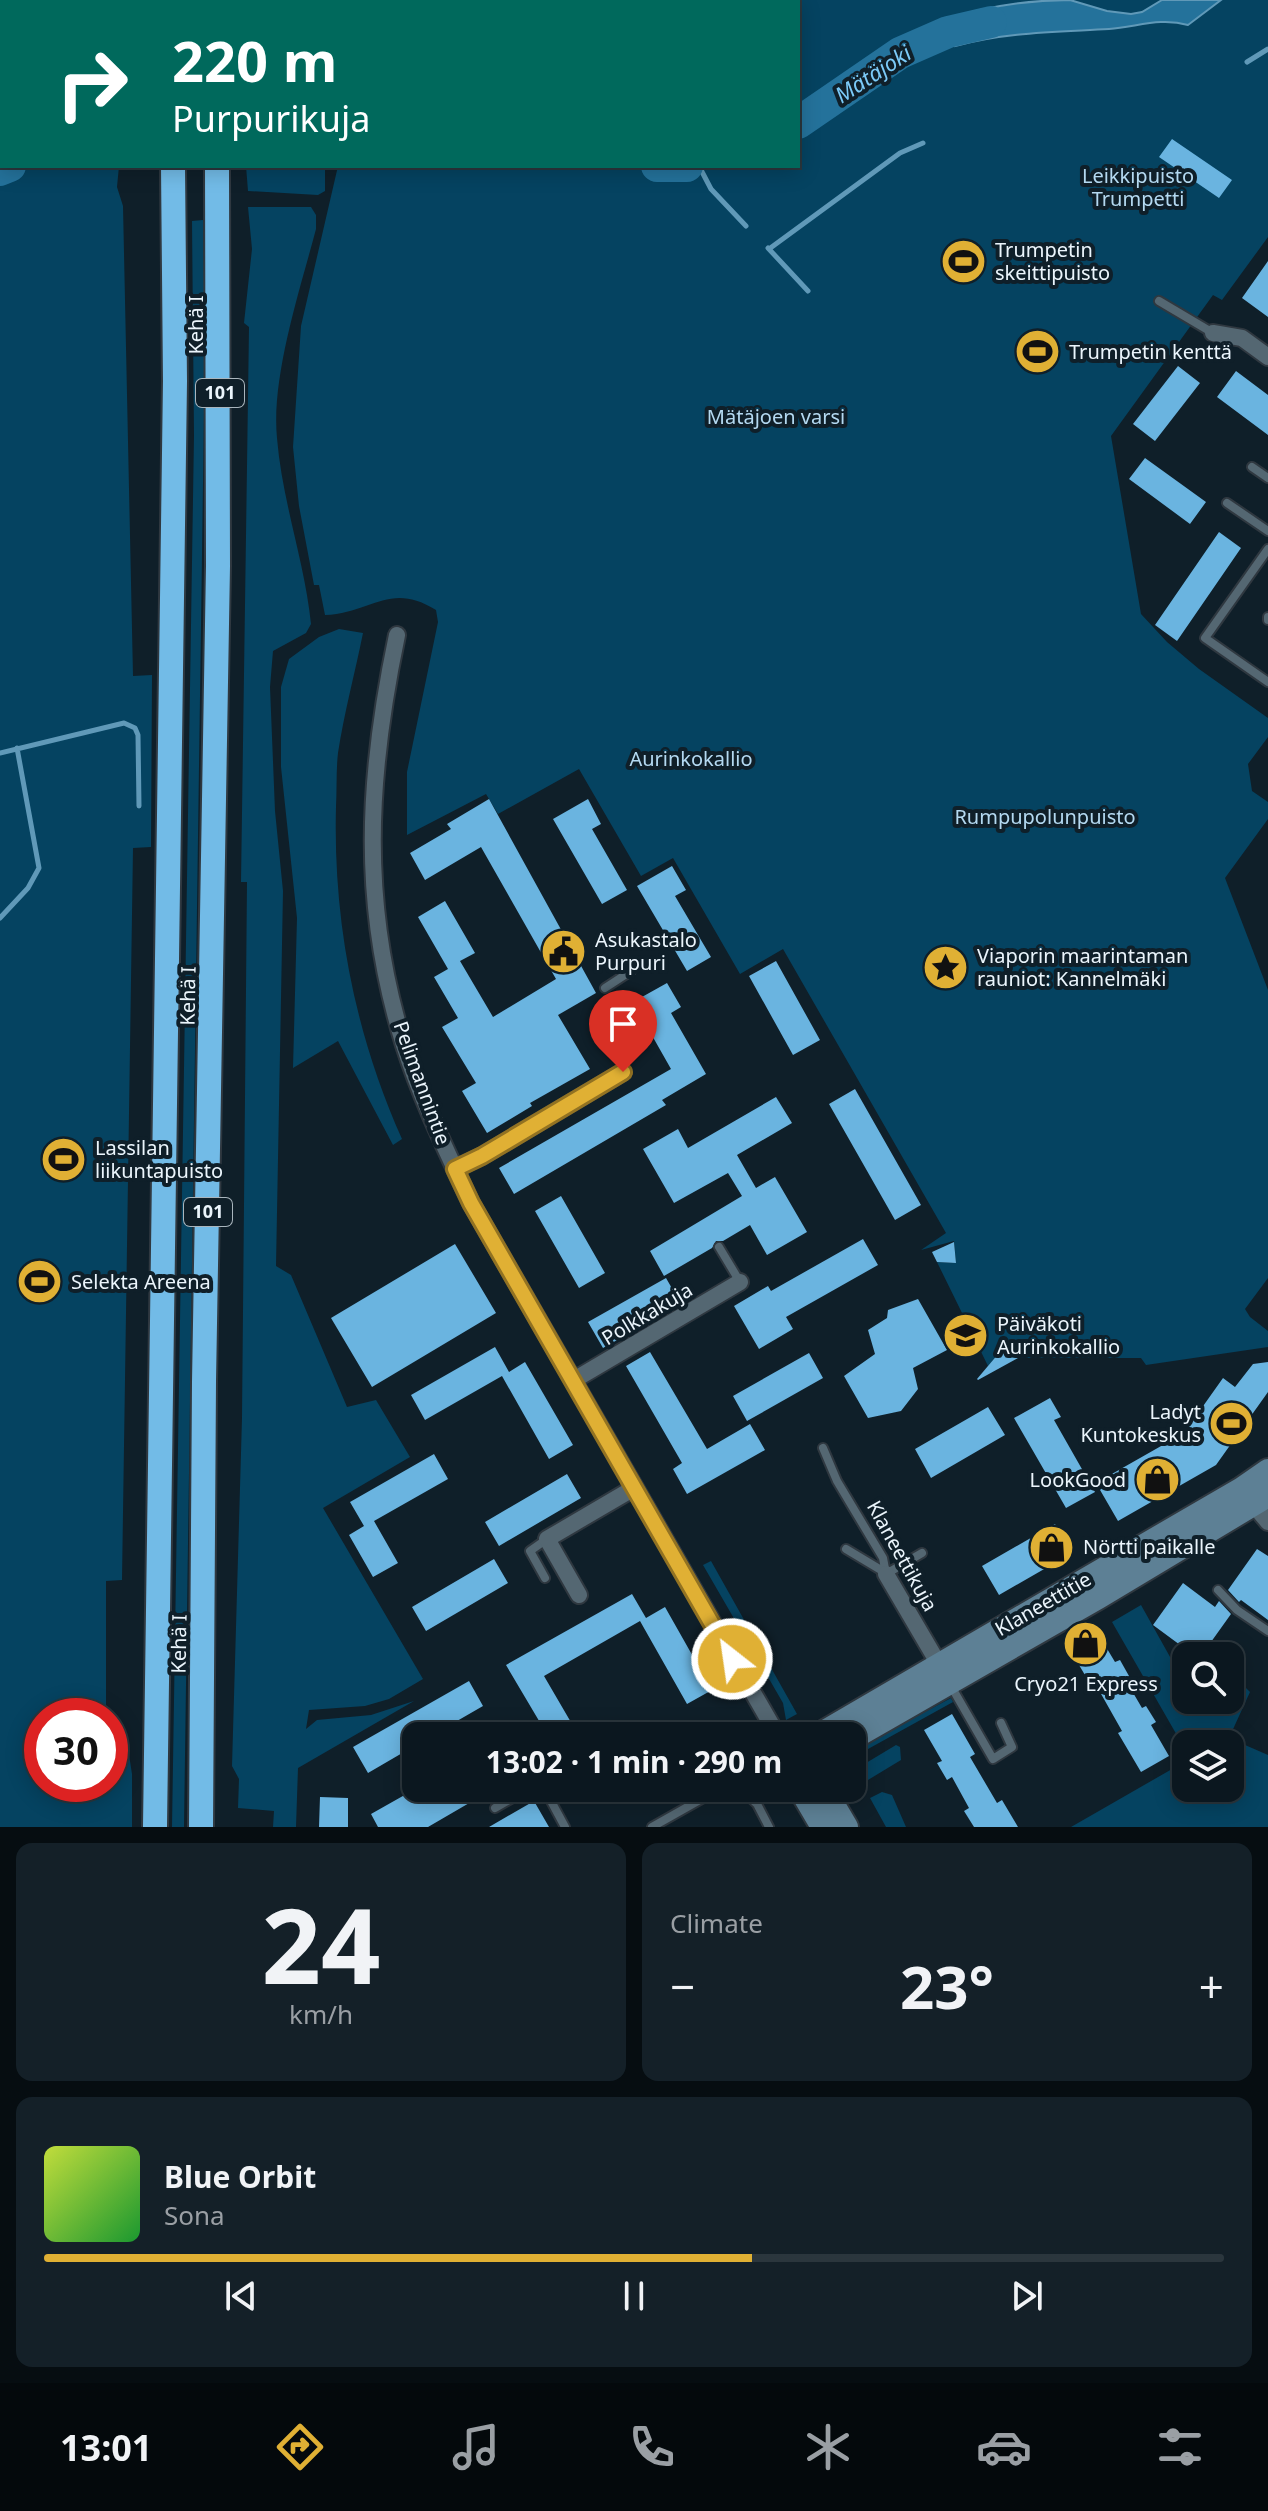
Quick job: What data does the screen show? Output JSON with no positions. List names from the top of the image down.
{
  "streets": {
    "highway": ["Kehä I", "101"],
    "street": [
      "Pelimannintie",
      "Polkkakuja",
      "Klaneettikuja",
      "Klaneettitie"
    ]
  },
  "crossings": [
    ["Pelimannintie", "Polkkakuja"],
    ["Klaneettikuja", "Klaneettitie"]
  ],
  "water": ["Mätäjoki"],
  "parks": [
    "Leikkipuisto Trumpetti",
    "Mätäjoen varsi",
    "Aurinkokallio",
    "Rumpupolunpuisto"
  ],
  "places": {
    "sports": [
      "Trumpetin skeittipuisto",
      "Trumpetin kenttä",
      "Lassilan liikuntapuisto",
      "Selekta Areena",
      "Ladyt Kuntokeskus"
    ],
    "public building": ["Asukastalo Purpuri"],
    "place": ["Viaporin maarintaman rauniot: Kannelmäki"],
    "school or university": ["Päiväkoti Aurinkokallio"],
    "shop": ["LookGood", "Nörtti paikalle", "Cryo21 Express"]
  },
  "page": {
    "turn": ["220 m", "Purpurikuja"],
    "limit": "30",
    "trip": "13:02 · 1 min · 290 m",
    "tile": [
      ["24", "km/h"],
      "Climate"
    ],
    "heat": ["−", "23°", "+"],
    "song": ["Blue Orbit", "Sona"],
    "tabs": "13:01"
  }
}
